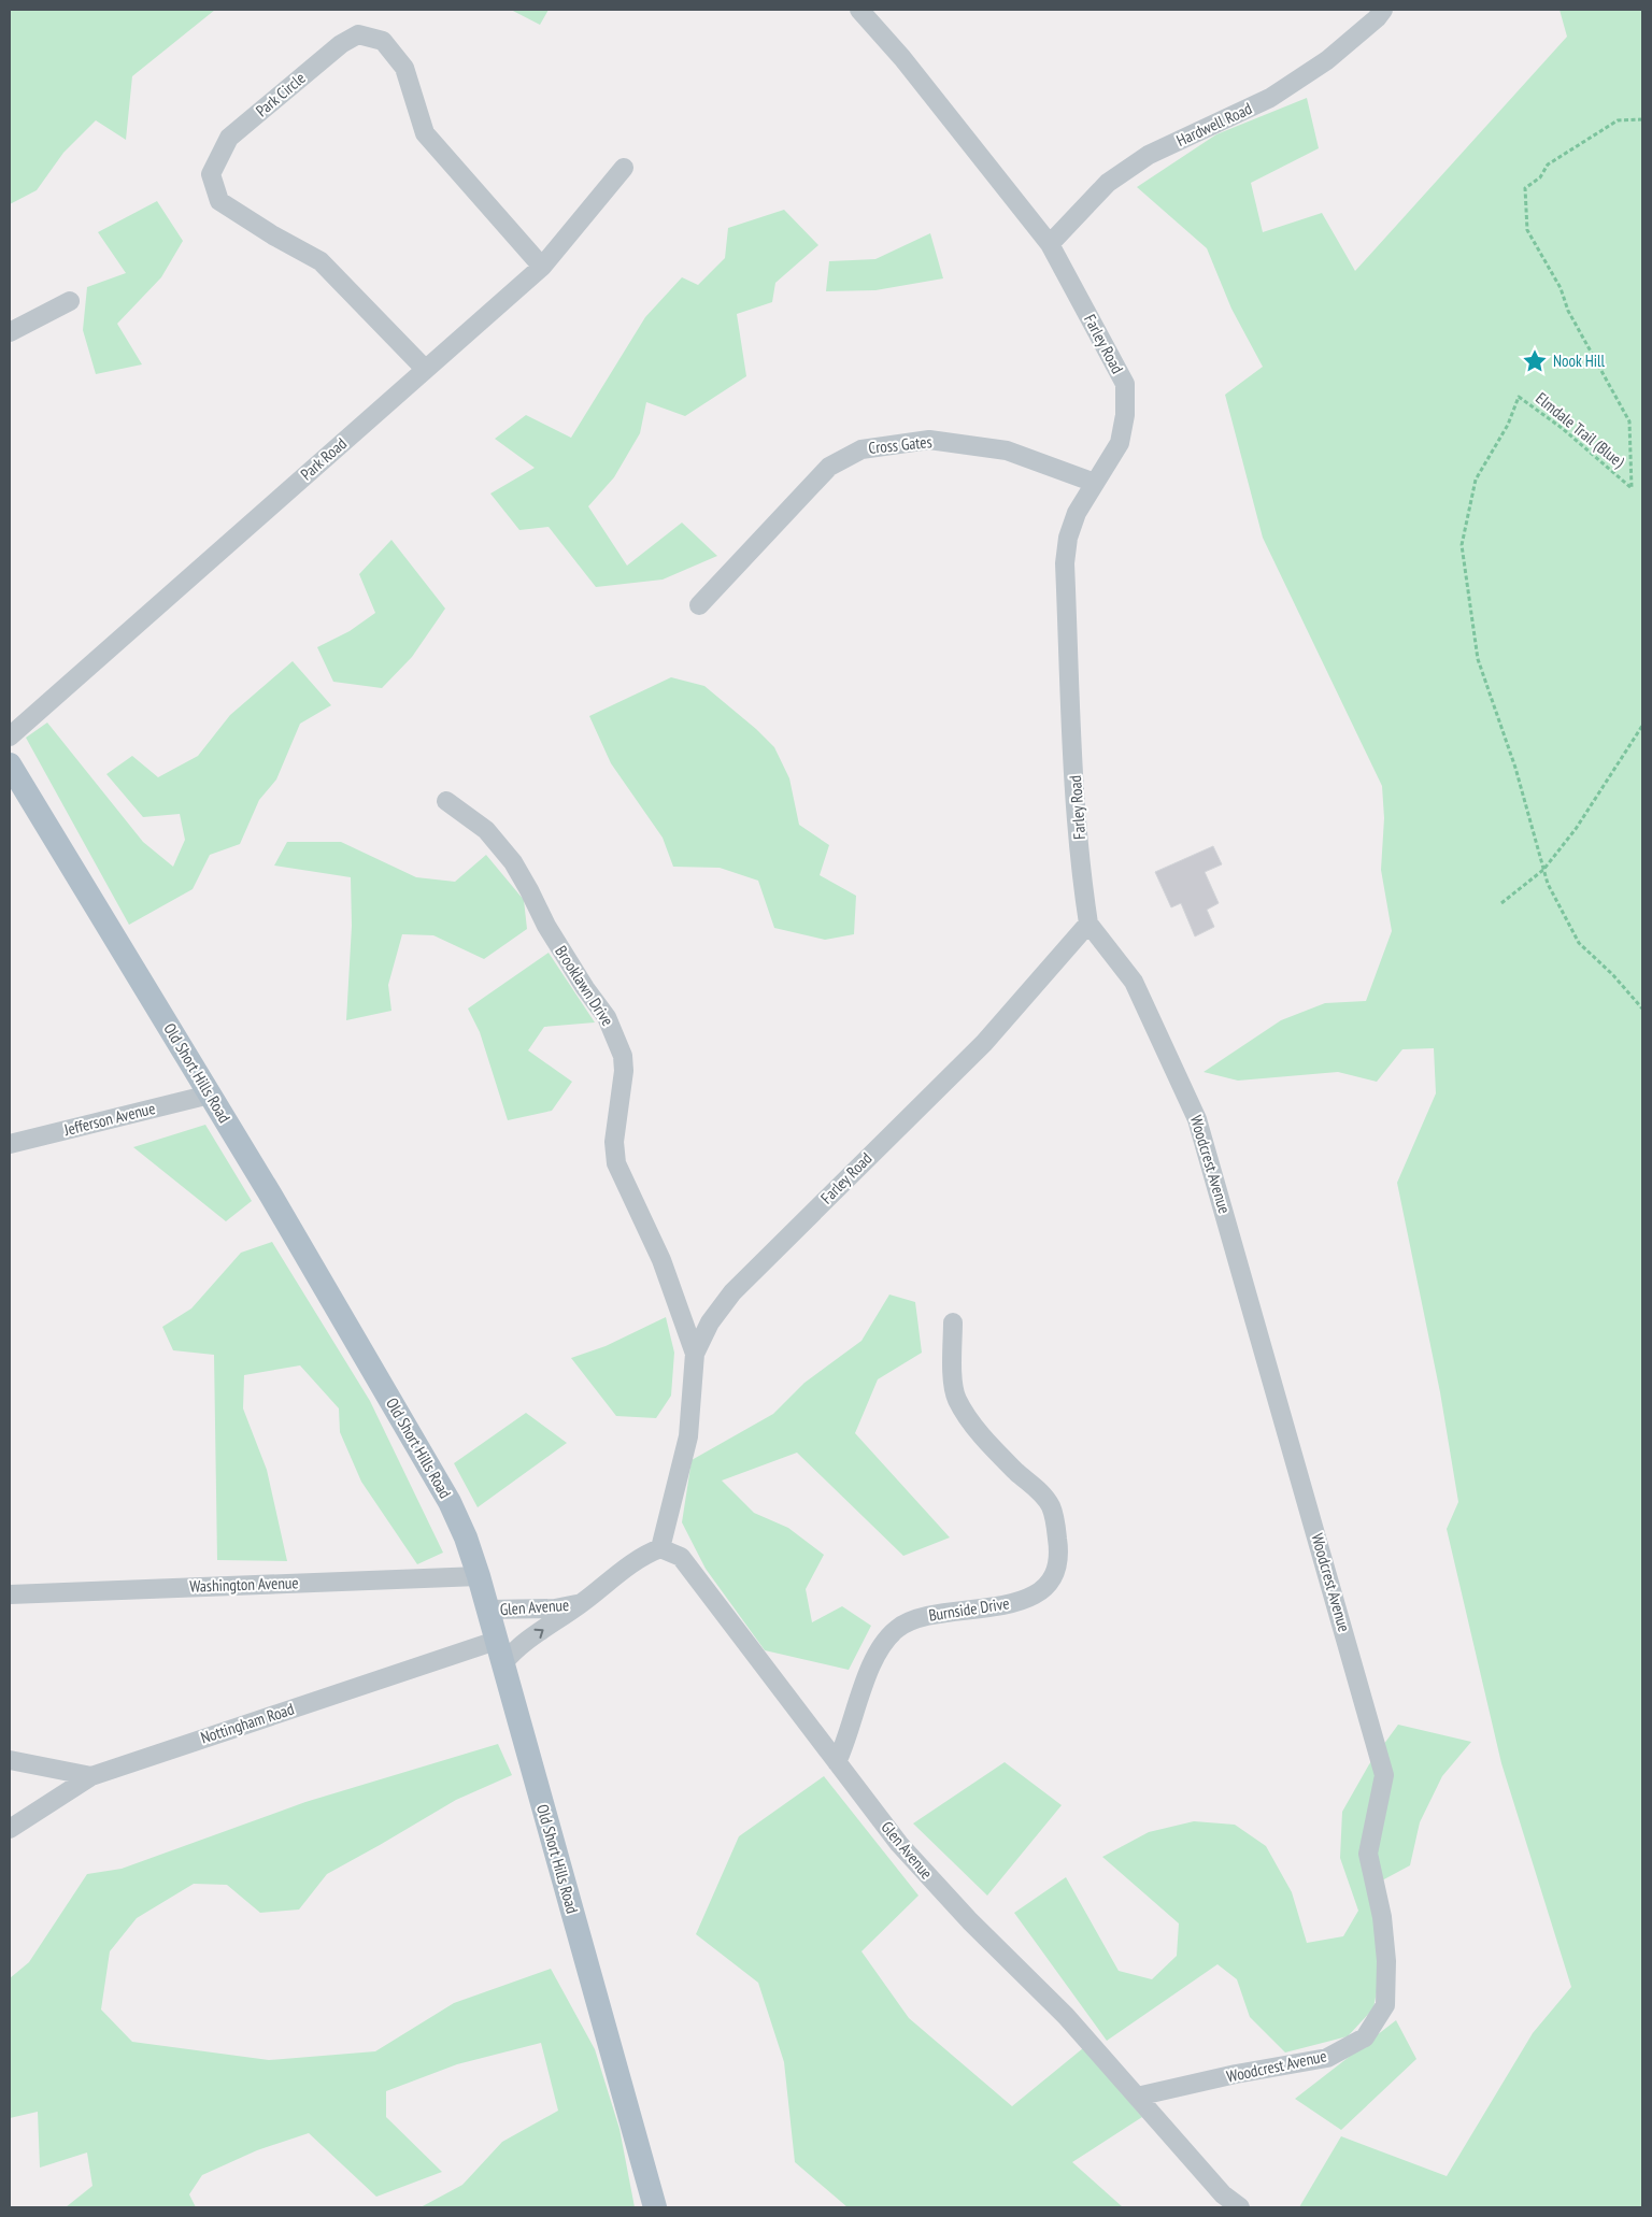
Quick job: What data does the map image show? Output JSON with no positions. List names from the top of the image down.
{
  "streets": {
    "main road": ["Old Short Hills Road"],
    "street": [
      "Park Circle",
      "Hardwell Road",
      "Farley Road",
      "Cross Gates",
      "Park Road",
      "Brooklawn Drive",
      "Jefferson Avenue",
      "Woodcrest Avenue",
      "Washington Avenue",
      "Glen Avenue",
      "Burnside Drive",
      "Nottingham Road"
    ],
    "path": ["Elmdale Trail (Blue)"]
  },
  "crossings": [
    ["Park Circle", "Park Road"],
    ["Hardwell Road", "Farley Road"],
    ["Farley Road", "Cross Gates"],
    ["Farley Road", "Brooklawn Drive"],
    ["Farley Road", "Woodcrest Avenue"],
    ["Farley Road", "Glen Avenue"],
    ["Old Short Hills Road", "Jefferson Avenue"],
    ["Old Short Hills Road", "Washington Avenue"],
    ["Old Short Hills Road", "Glen Avenue"],
    ["Old Short Hills Road", "Nottingham Road"],
    ["Woodcrest Avenue", "Glen Avenue"],
    ["Glen Avenue", "Burnside Drive"]
  ],
  "places": {
    "place": ["Nook Hill"]
  }
}
